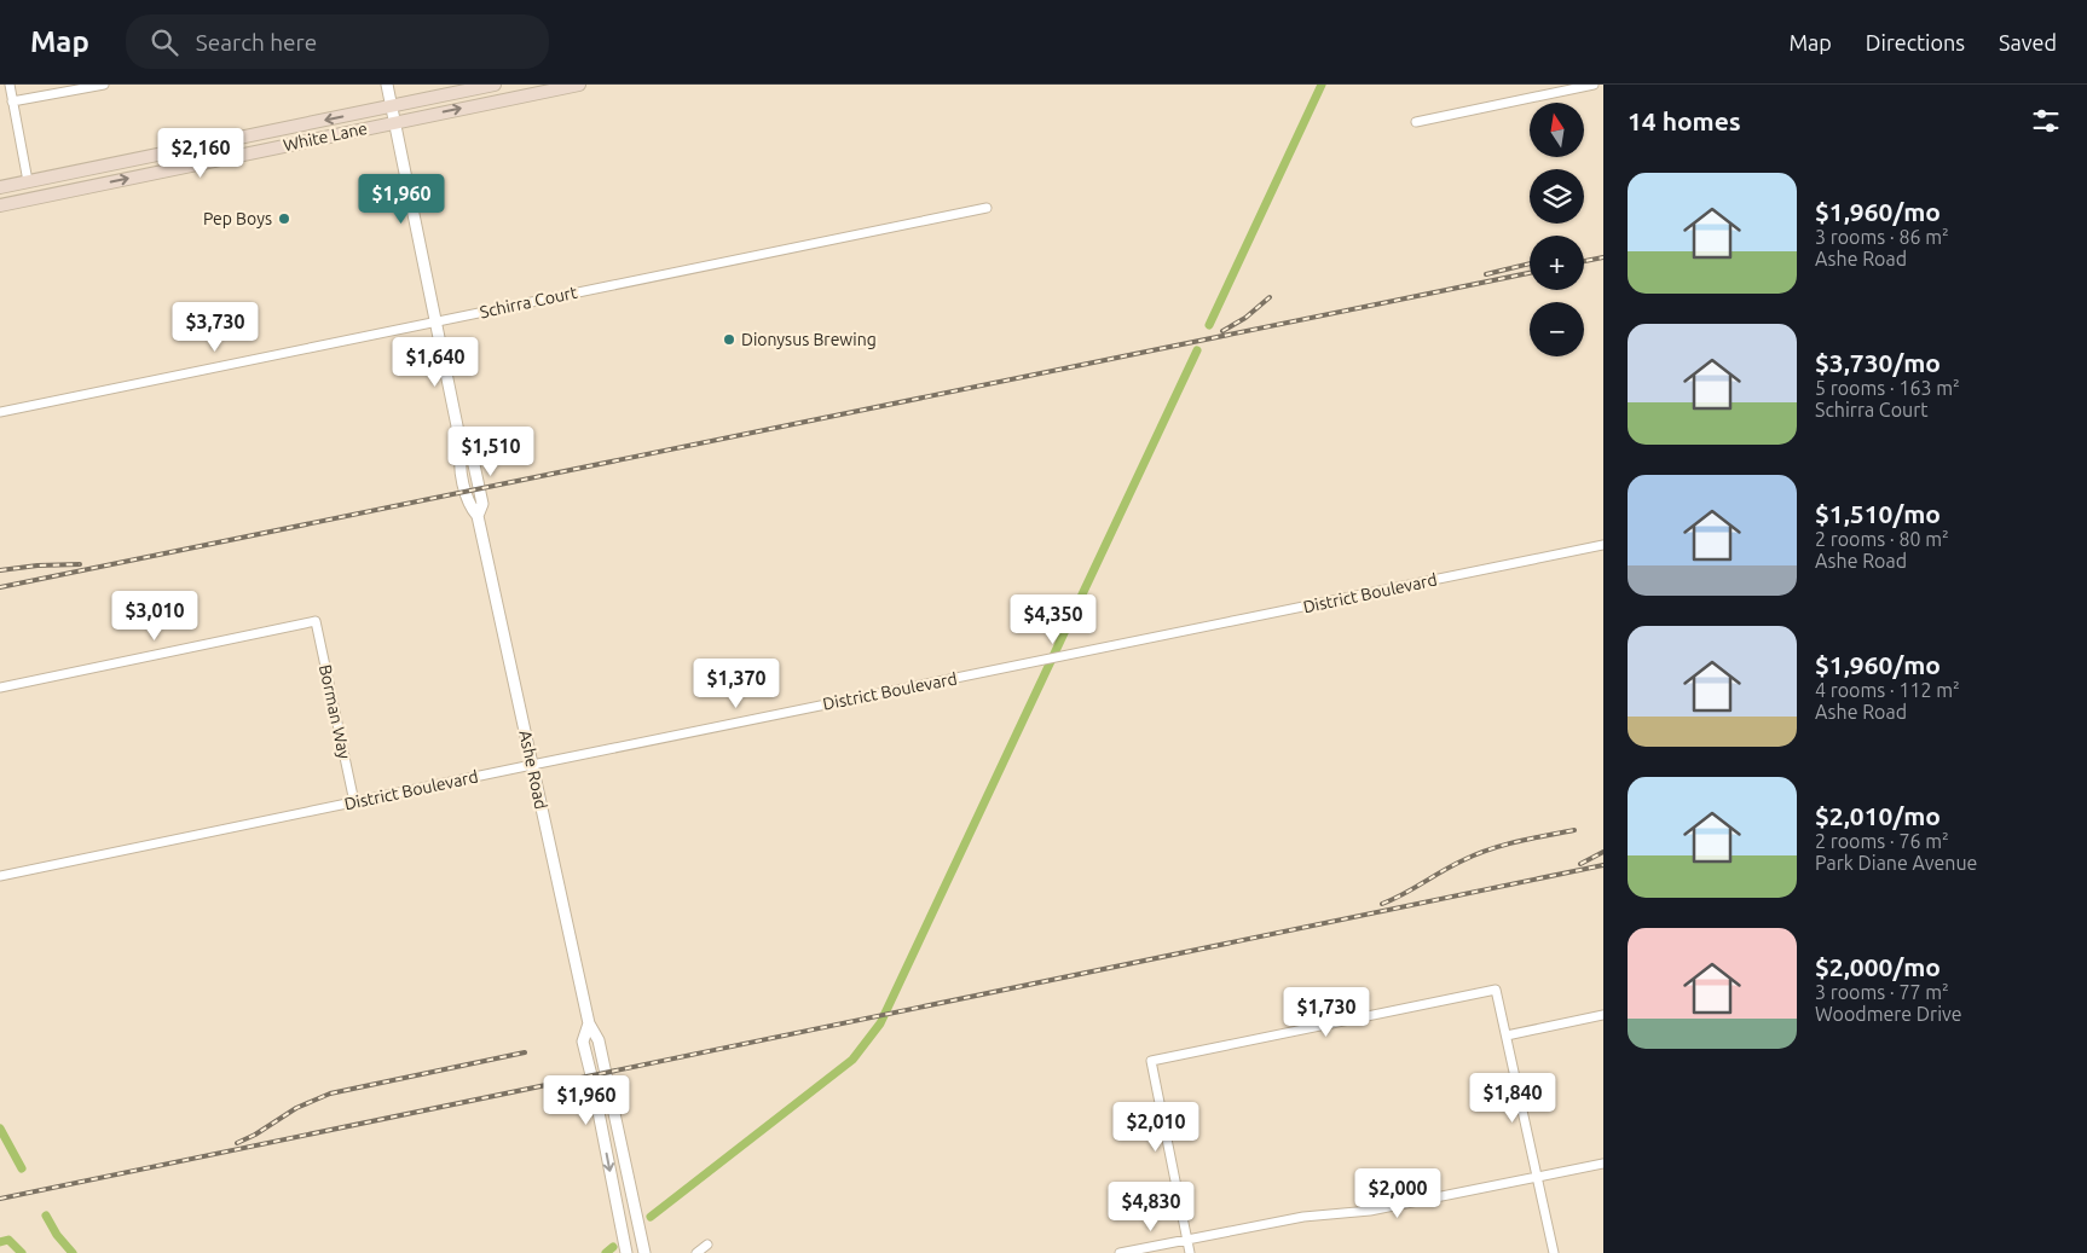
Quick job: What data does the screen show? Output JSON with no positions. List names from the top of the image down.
{
  "streets": {
    "main road": ["White Lane"],
    "street": [
      "Schirra Court",
      "District Boulevard",
      "Borman Way",
      "Ashe Road"
    ]
  },
  "crossings": [
    ["White Lane", "Ashe Road"],
    ["Schirra Court", "Ashe Road"],
    ["District Boulevard", "Borman Way"],
    ["District Boulevard", "Ashe Road"]
  ],
  "places": ["Pep Boys", "Dionysus Brewing"],
  "north": "top",
  "page": {
    "header": "Map",
    "search": "Search here",
    "nav": ["Map", "Directions", "Saved"],
    "heading": "14 homes",
    "map_buttons": ["+", "−"],
    "price": [
      "$2,160",
      "$1,960",
      "$3,730",
      "$1,640",
      "$1,510",
      "$3,010",
      "$4,350",
      "$1,370",
      "$1,730",
      "$1,840",
      "$1,960",
      "$2,010",
      "$2,000",
      "$4,830"
    ],
    "list": [
      {
        "name": "$1,960/mo",
        "note": "3 rooms · 86 m² · Ashe Road"
      },
      {
        "name": "$3,730/mo",
        "note": "5 rooms · 163 m² · Schirra Court"
      },
      {
        "name": "$1,510/mo",
        "note": "2 rooms · 80 m² · Ashe Road"
      },
      {
        "name": "$1,960/mo",
        "note": "4 rooms · 112 m² · Ashe Road"
      },
      {
        "name": "$2,010/mo",
        "note": "2 rooms · 76 m² · Park Diane Avenue"
      },
      {
        "name": "$2,000/mo",
        "note": "3 rooms · 77 m² · Woodmere Drive"
      }
    ]
  }
}
